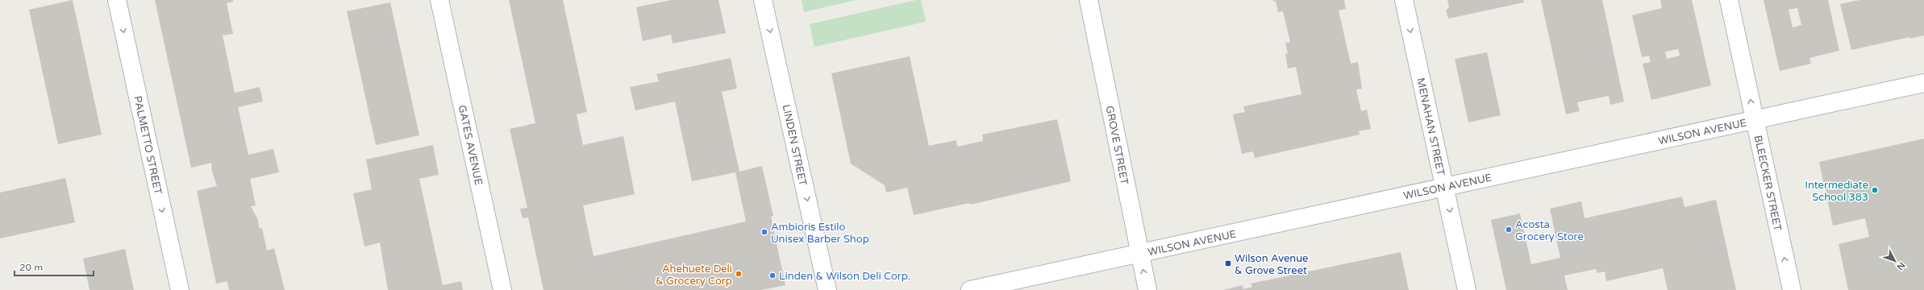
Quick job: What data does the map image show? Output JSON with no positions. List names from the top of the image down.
{
  "streets": {
    "street": [
      "MENAHAN STREET",
      "WILSON AVENUE",
      "PALMETTO STREET",
      "GATES AVENUE",
      "LINDEN STREET",
      "GROVE STREET",
      "BLEECKER STREET"
    ]
  },
  "crossings": [
    ["MENAHAN STREET", "WILSON AVENUE"],
    ["WILSON AVENUE", "GROVE STREET"],
    ["WILSON AVENUE", "BLEECKER STREET"]
  ],
  "one_way": [
    "MENAHAN STREET",
    "PALMETTO STREET",
    "LINDEN STREET",
    "BLEECKER STREET"
  ],
  "places": {
    "other": [
      "Intermediate School 383",
      "Acosta Grocery Store",
      "Ambioris Estilo Unisex Barber Shop",
      "Ahehuete Deli & Grocery Corp",
      "Linden & Wilson Deli Corp."
    ],
    "transit": ["Wilson Avenue & Grove Street"]
  },
  "scale_bar": "20 m",
  "north": "bottom right"
}
